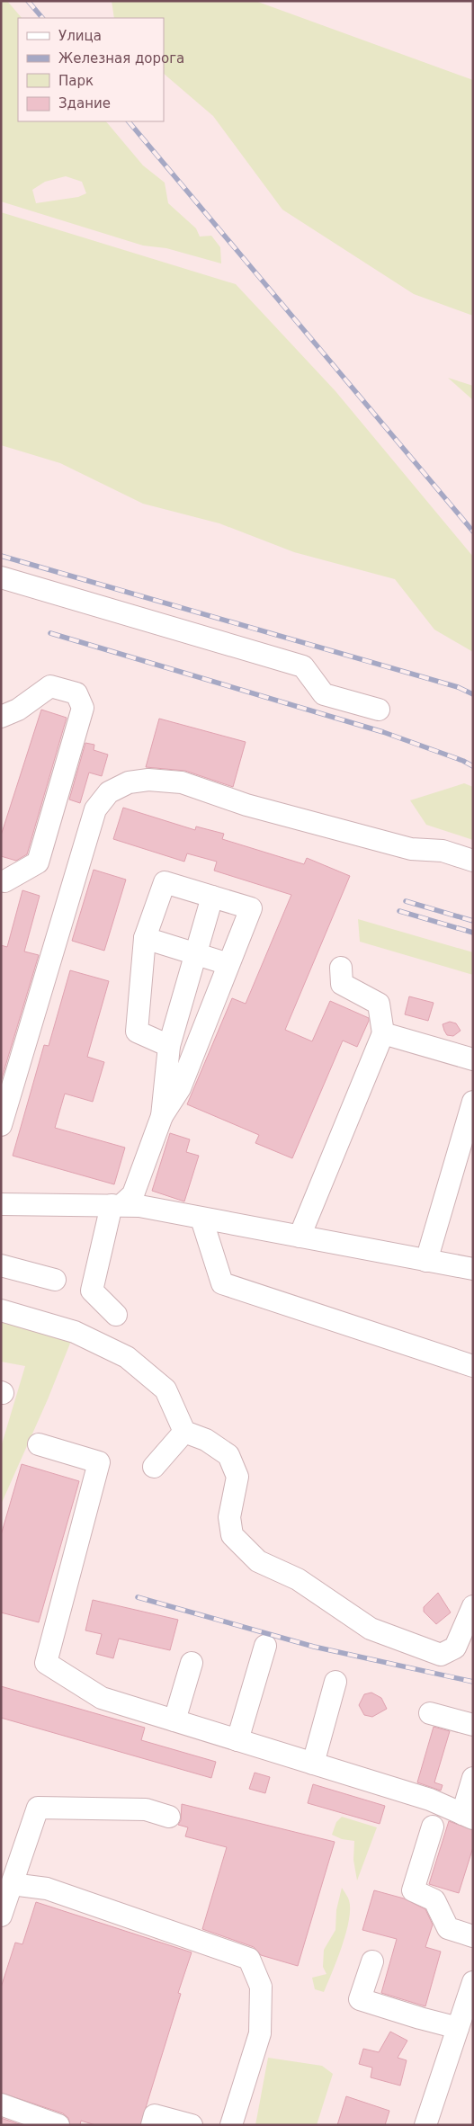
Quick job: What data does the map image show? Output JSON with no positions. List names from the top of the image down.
{
  "legend": [
    "Улица",
    "Железная дорога",
    "Парк",
    "Здание"
  ]
}
